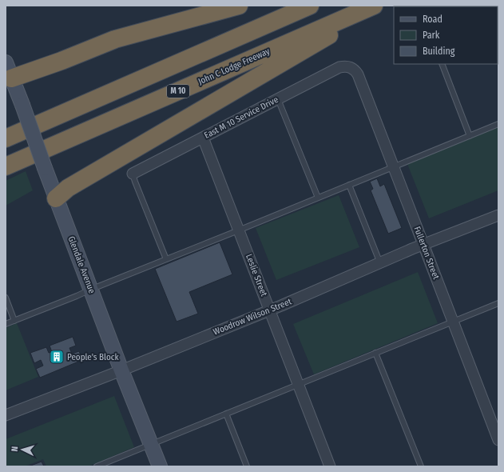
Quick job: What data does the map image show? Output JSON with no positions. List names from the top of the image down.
{
  "streets": {
    "highway": ["John C Lodge Freeway", "M 10"],
    "street": [
      "East M 10 Service Drive",
      "Fullerton Street",
      "Glendale Avenue",
      "Leslie Street",
      "Woodrow Wilson Street"
    ]
  },
  "crossings": [
    ["East M 10 Service Drive", "Fullerton Street"],
    ["East M 10 Service Drive", "Leslie Street"],
    ["Fullerton Street", "Woodrow Wilson Street"],
    ["Glendale Avenue", "Woodrow Wilson Street"],
    ["Leslie Street", "Woodrow Wilson Street"]
  ],
  "places": {
    "building": ["People's Block"]
  },
  "legend": ["Road", "Park", "Building"],
  "north": "left"
}
